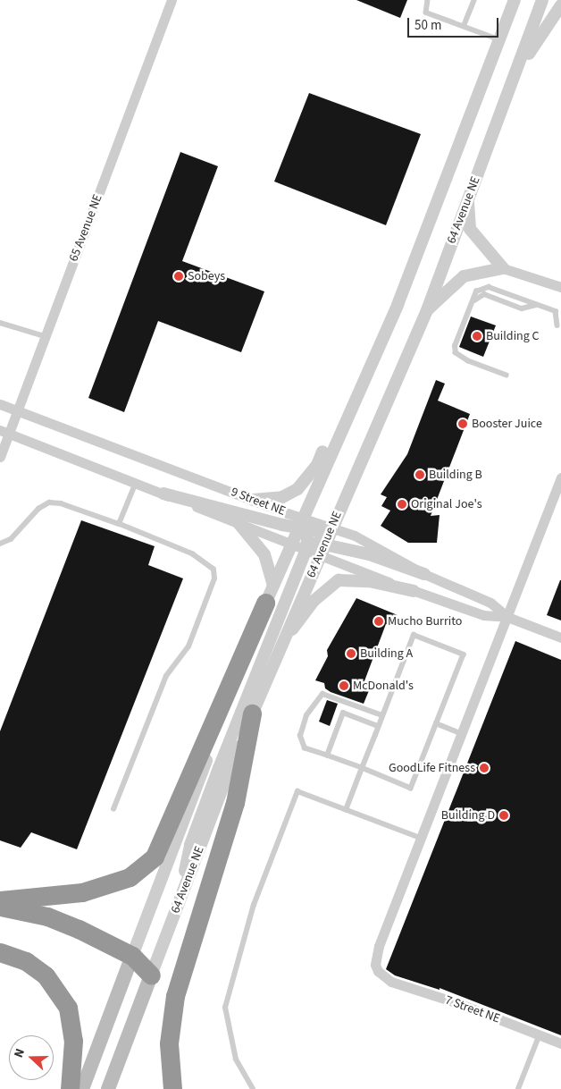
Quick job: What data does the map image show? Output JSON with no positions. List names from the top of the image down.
{
  "streets": {
    "main road": ["64 Avenue NE"],
    "street": ["65 Avenue NE", "9 Street NE", "7 Street NE"]
  },
  "crossings": [
    ["64 Avenue NE", "9 Street NE"],
    ["65 Avenue NE", "9 Street NE"]
  ],
  "places": [
    "Sobeys",
    "Building C",
    "Booster Juice",
    "Building B",
    "Original Joe's",
    "Mucho Burrito",
    "Building A",
    "McDonald's",
    "GoodLife Fitness",
    "Building D"
  ],
  "scale_bar": "50 m",
  "north": "left"
}
